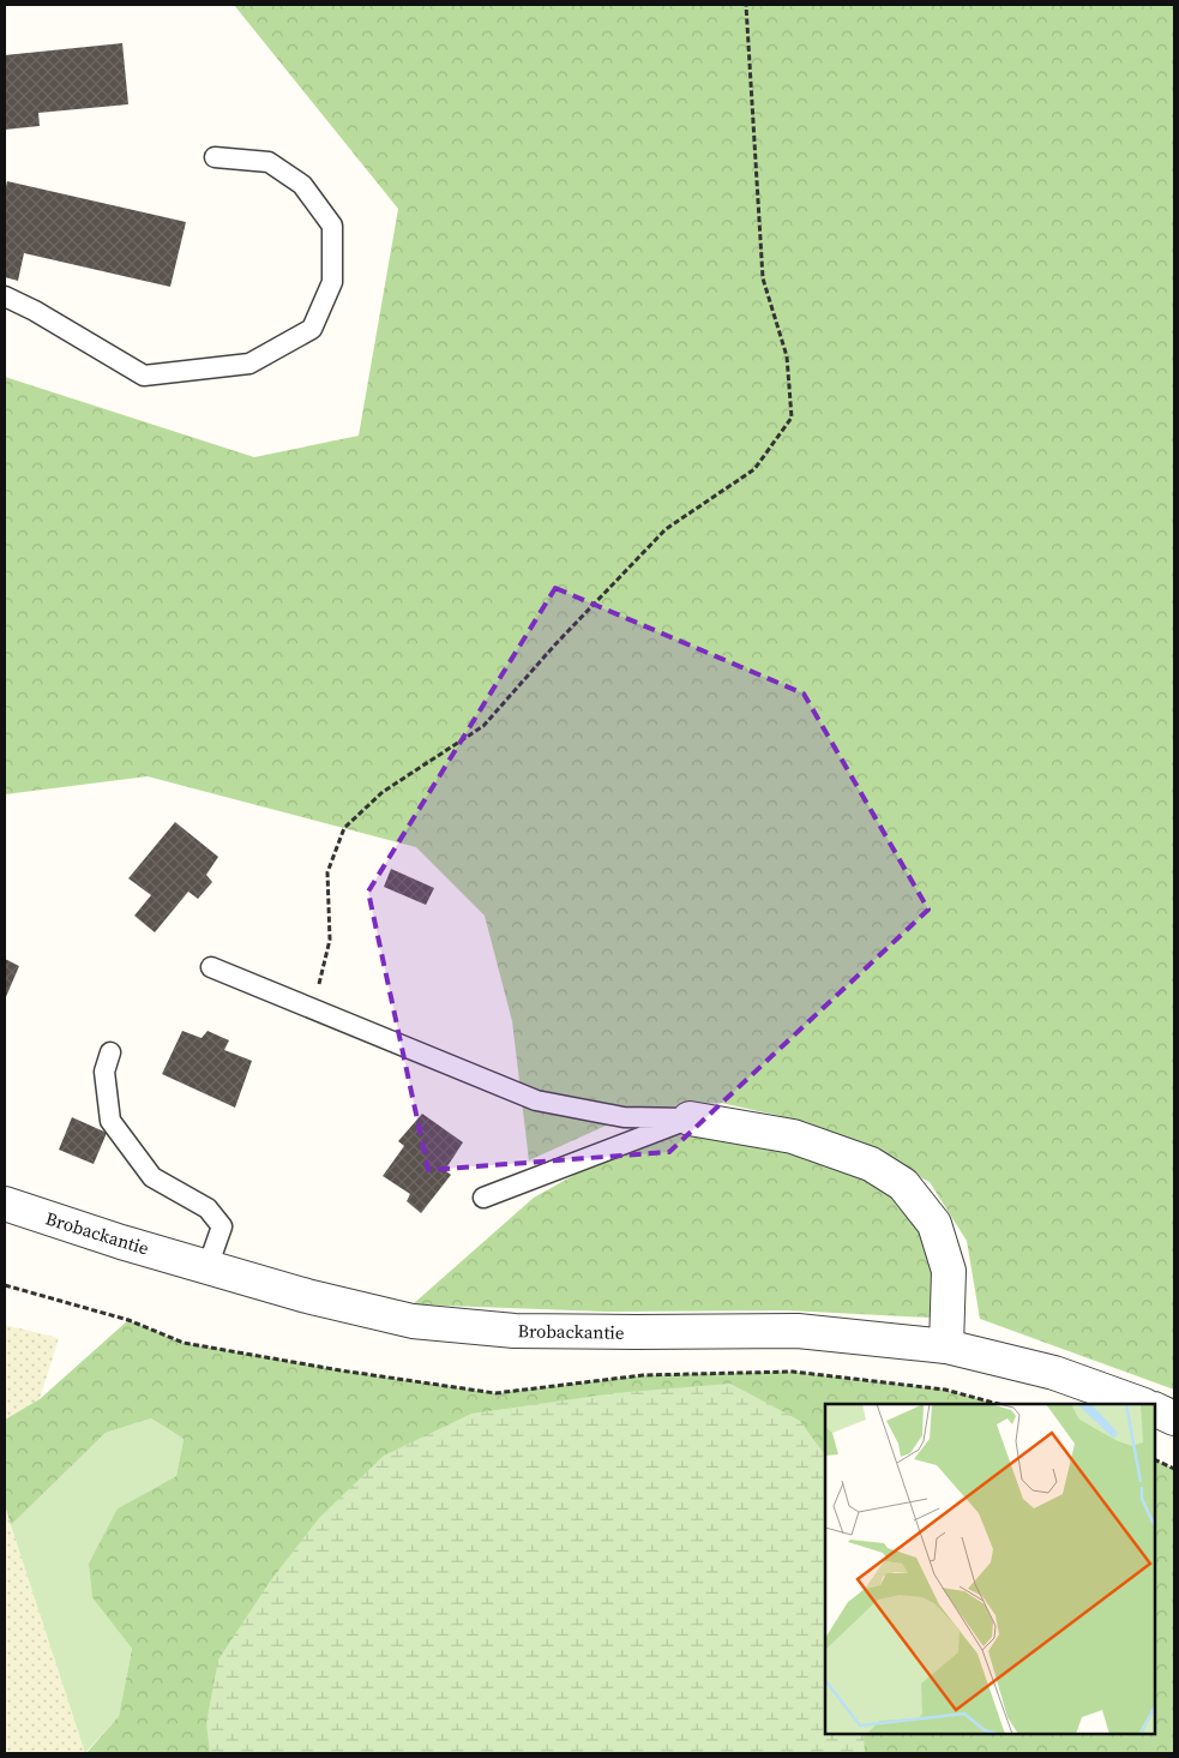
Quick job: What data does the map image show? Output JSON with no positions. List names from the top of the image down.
{
  "streets": {
    "street": ["Brobackantie"]
  }
}
